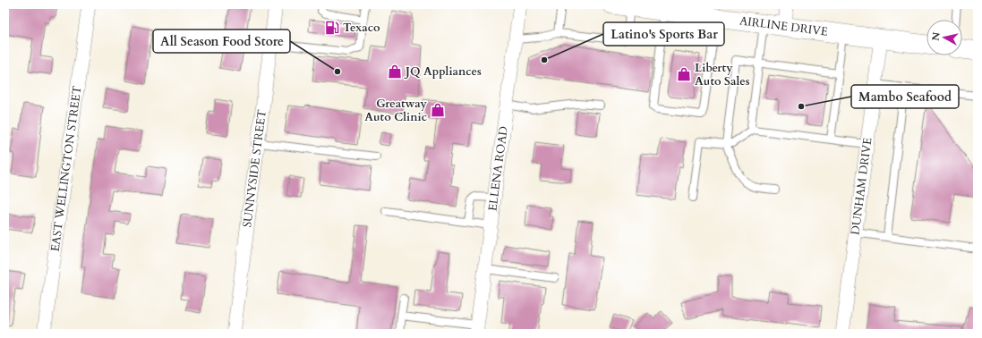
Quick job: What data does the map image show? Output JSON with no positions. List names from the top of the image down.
{
  "streets": {
    "main road": ["AIRLINE DRIVE"],
    "street": [
      "EAST WELLINGTON STREET",
      "SUNNYSIDE STREET",
      "ELLENA ROAD",
      "DUNHAM DRIVE"
    ]
  },
  "crossings": [
    ["AIRLINE DRIVE", "DUNHAM DRIVE"]
  ],
  "places": {
    "fuel station": ["Texaco"],
    "other": ["Latino's Sports Bar", "All Season Food Store", "Mambo Seafood"],
    "shop": ["JQ Appliances", "Liberty Auto Sales", "Greatway Auto Clinic"]
  },
  "north": "left"
}
